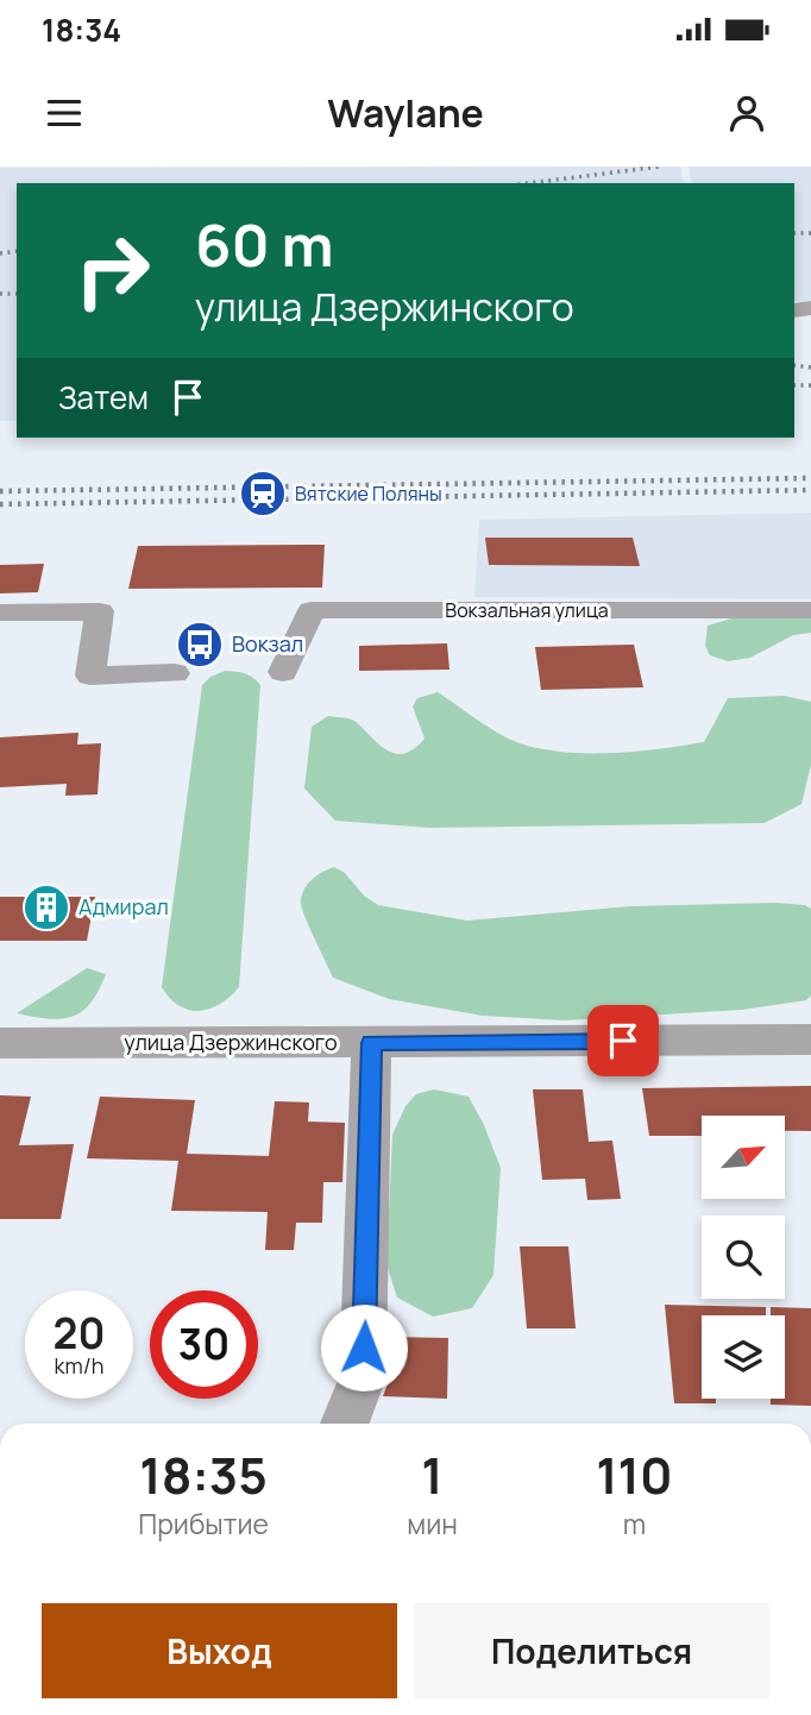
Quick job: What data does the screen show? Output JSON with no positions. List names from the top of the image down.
{
  "streets": {
    "street": ["Вокзальная улица", "улица Дзержинского"]
  },
  "places": {
    "station": ["Вятские Поляны"],
    "bus stop": ["Вокзал"],
    "building": ["Адмирал"]
  },
  "north": "top right",
  "page": {
    "status": "18:34",
    "header": "Waylane",
    "turn": ["60 m", "улица Дзержинского"],
    "then": "Затем",
    "speed": "20 km/h",
    "limit": "30",
    "eta": [
      "18:35",
      "Прибытие",
      "1",
      "мин",
      "110",
      "m"
    ],
    "buttons": ["Выход", "Поделиться"]
  }
}
